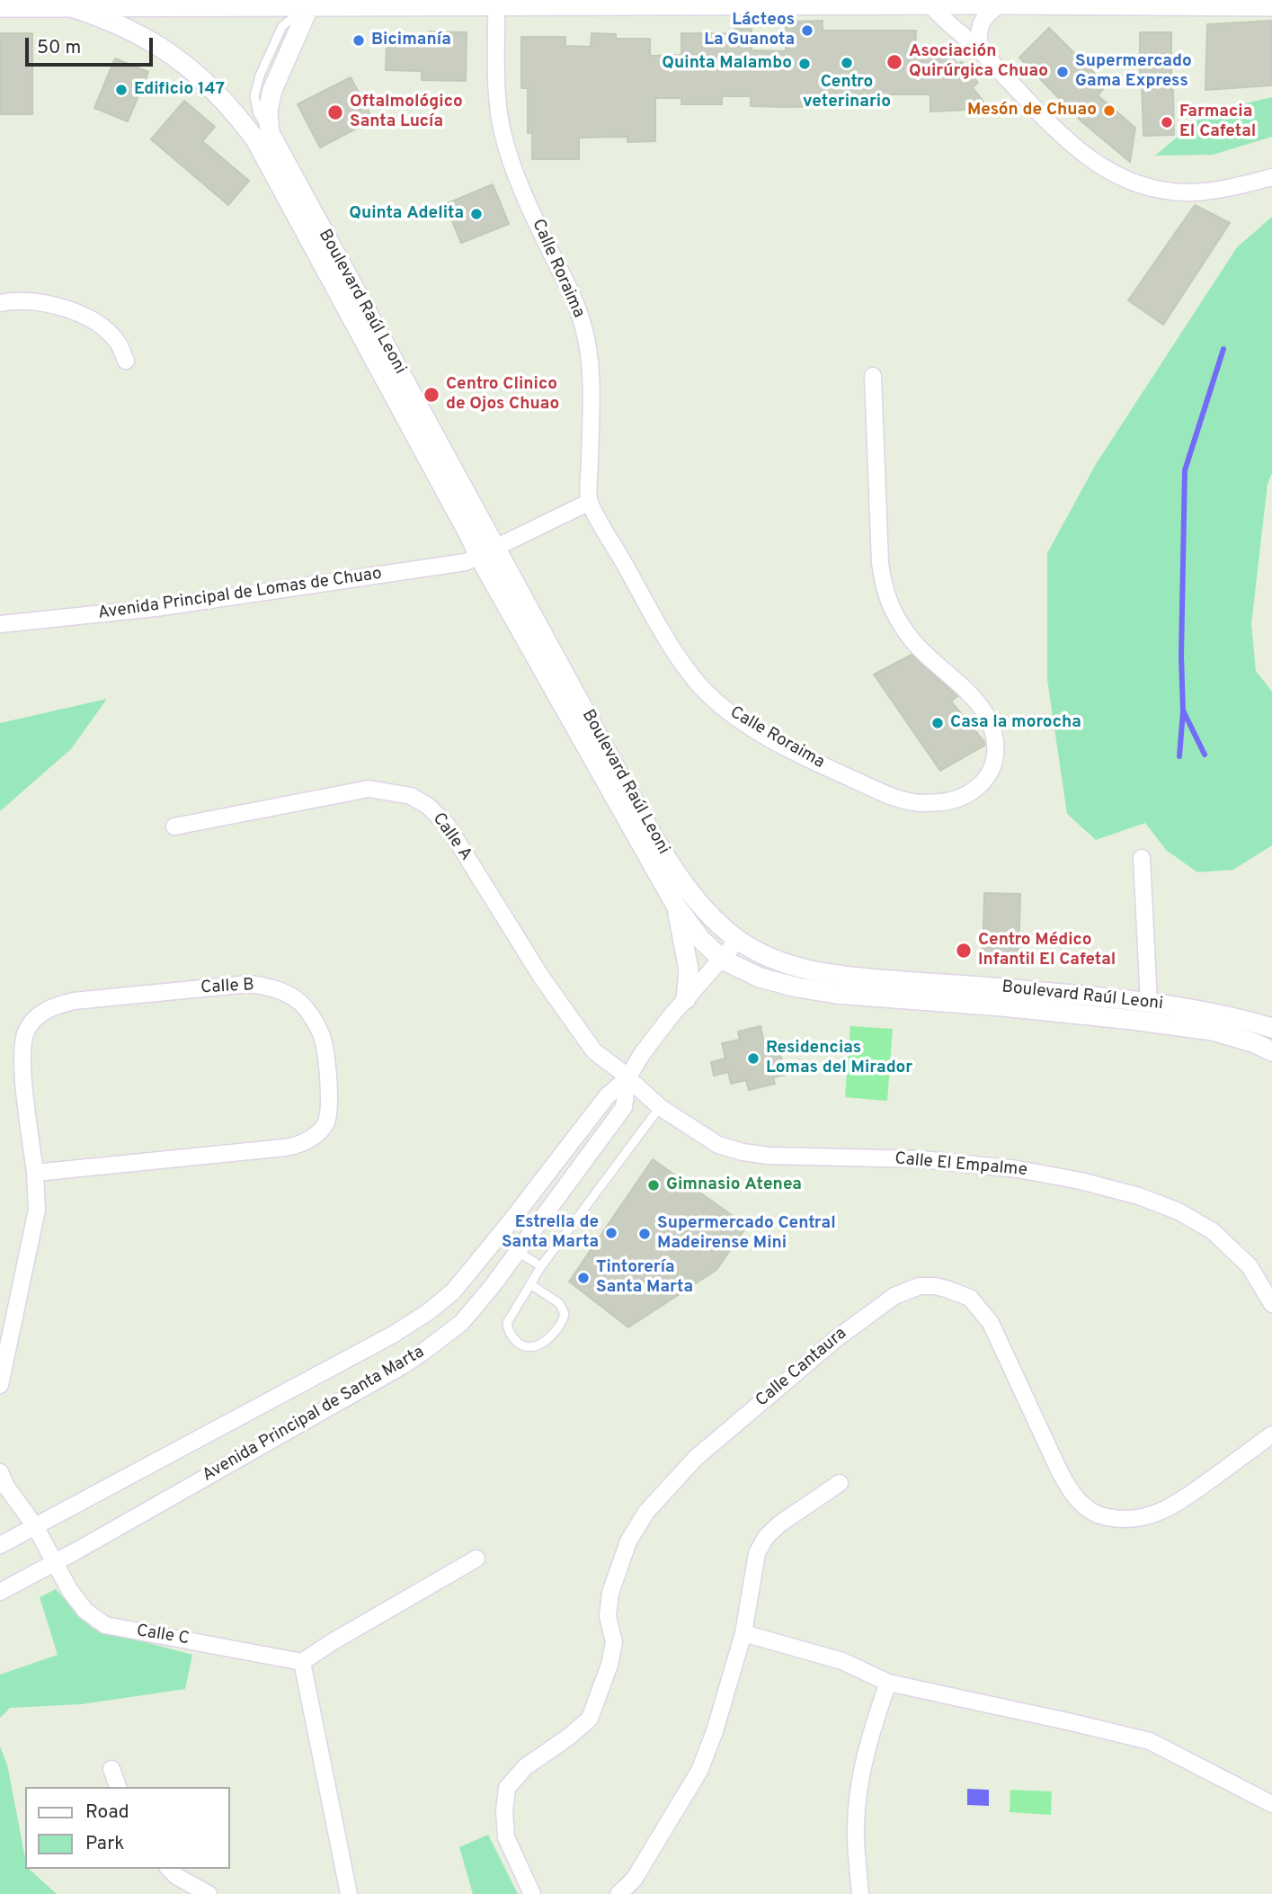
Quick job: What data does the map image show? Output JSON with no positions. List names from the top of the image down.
{
  "streets": {
    "street": [
      "Calle Roraima",
      "Boulevard Raúl Leoni",
      "Avenida Principal de Lomas de Chuao",
      "Calle A",
      "Calle B",
      "Calle El Empalme",
      "Calle Cantaura",
      "Avenida Principal de Santa Marta",
      "Calle C"
    ]
  },
  "crossings": [
    ["Calle Roraima", "Avenida Principal de Lomas de Chuao"],
    ["Boulevard Raúl Leoni", "Avenida Principal de Lomas de Chuao"],
    ["Boulevard Raúl Leoni", "Avenida Principal de Santa Marta"],
    ["Calle A", "Calle El Empalme"],
    ["Calle A", "Avenida Principal de Santa Marta"],
    ["Calle El Empalme", "Avenida Principal de Santa Marta"],
    ["Avenida Principal de Santa Marta", "Calle C"]
  ],
  "places": [
    "Lácteos La Guanota",
    "Bicimanía",
    "Asociación Quirúrgica Chuao",
    "Centro veterinario",
    "Quinta Malambo",
    "Supermercado Gama Express",
    "Edificio 147",
    "Mesón de Chuao",
    "Oftalmológico Santa Lucía",
    "Farmacia El Cafetal",
    "Quinta Adelita",
    "Centro Clinico de Ojos Chuao",
    "Casa la morocha",
    "Centro Médico Infantil El Cafetal",
    "Residencias Lomas del Mirador",
    "Gimnasio Atenea",
    "Estrella de Santa Marta",
    "Supermercado Central Madeirense Mini",
    "Tintorería Santa Marta"
  ],
  "legend": ["Road", "Park"],
  "scale_bar": "50 m"
}
